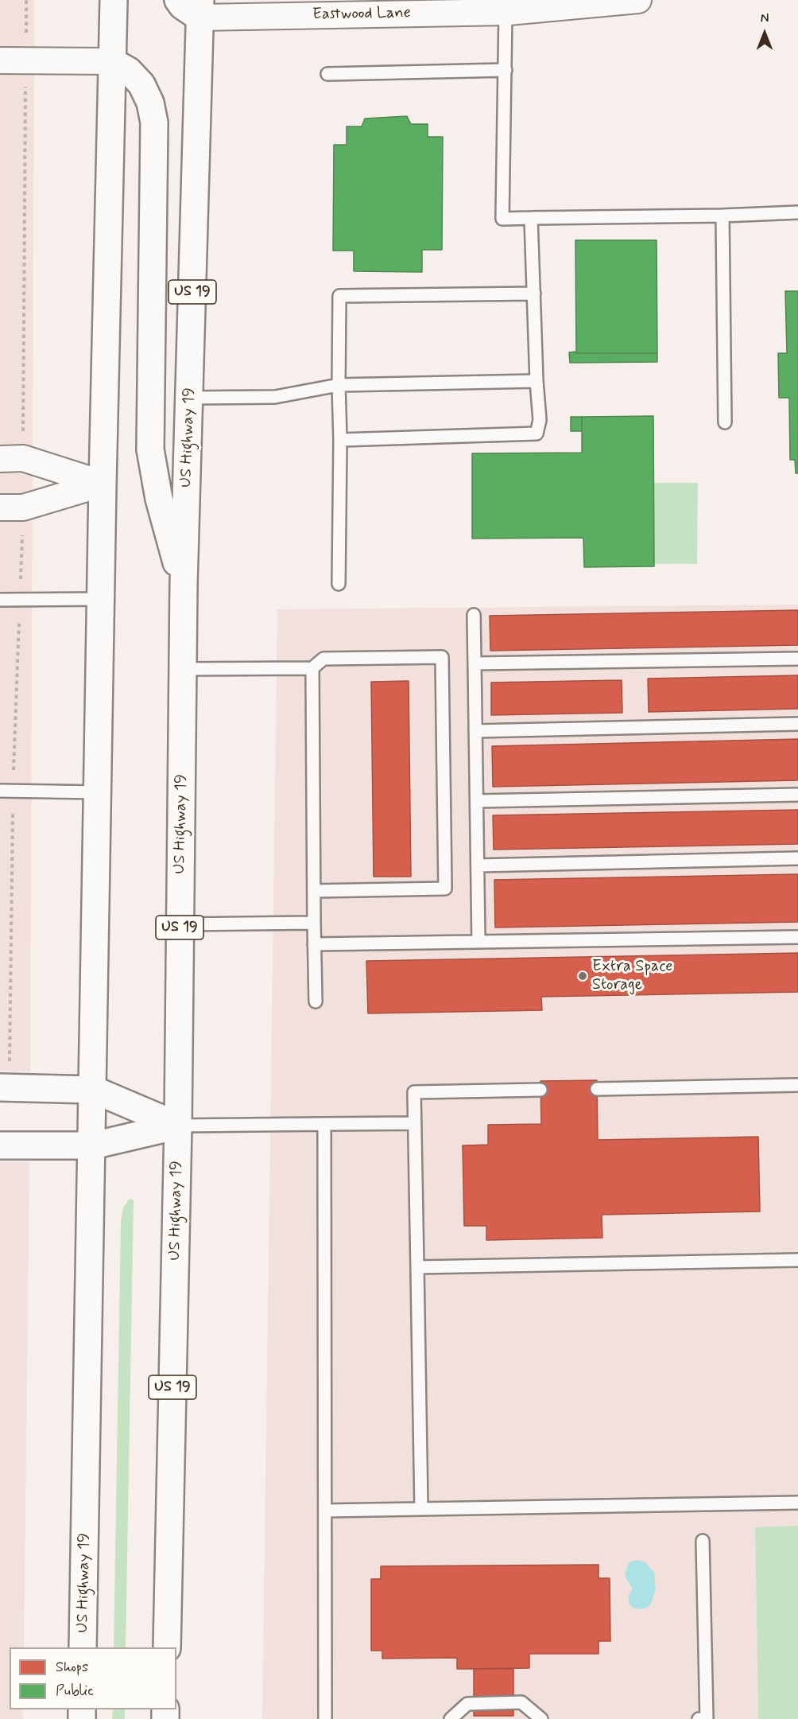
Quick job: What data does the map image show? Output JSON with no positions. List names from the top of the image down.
{
  "streets": {
    "main road": ["US 19", "US Highway 19"],
    "street": ["Eastwood Lane"]
  },
  "crossings": [
    ["Eastwood Lane", "US Highway 19"]
  ],
  "places": ["Extra Space Storage"],
  "legend": ["Shops", "Public"],
  "north": "top"
}
